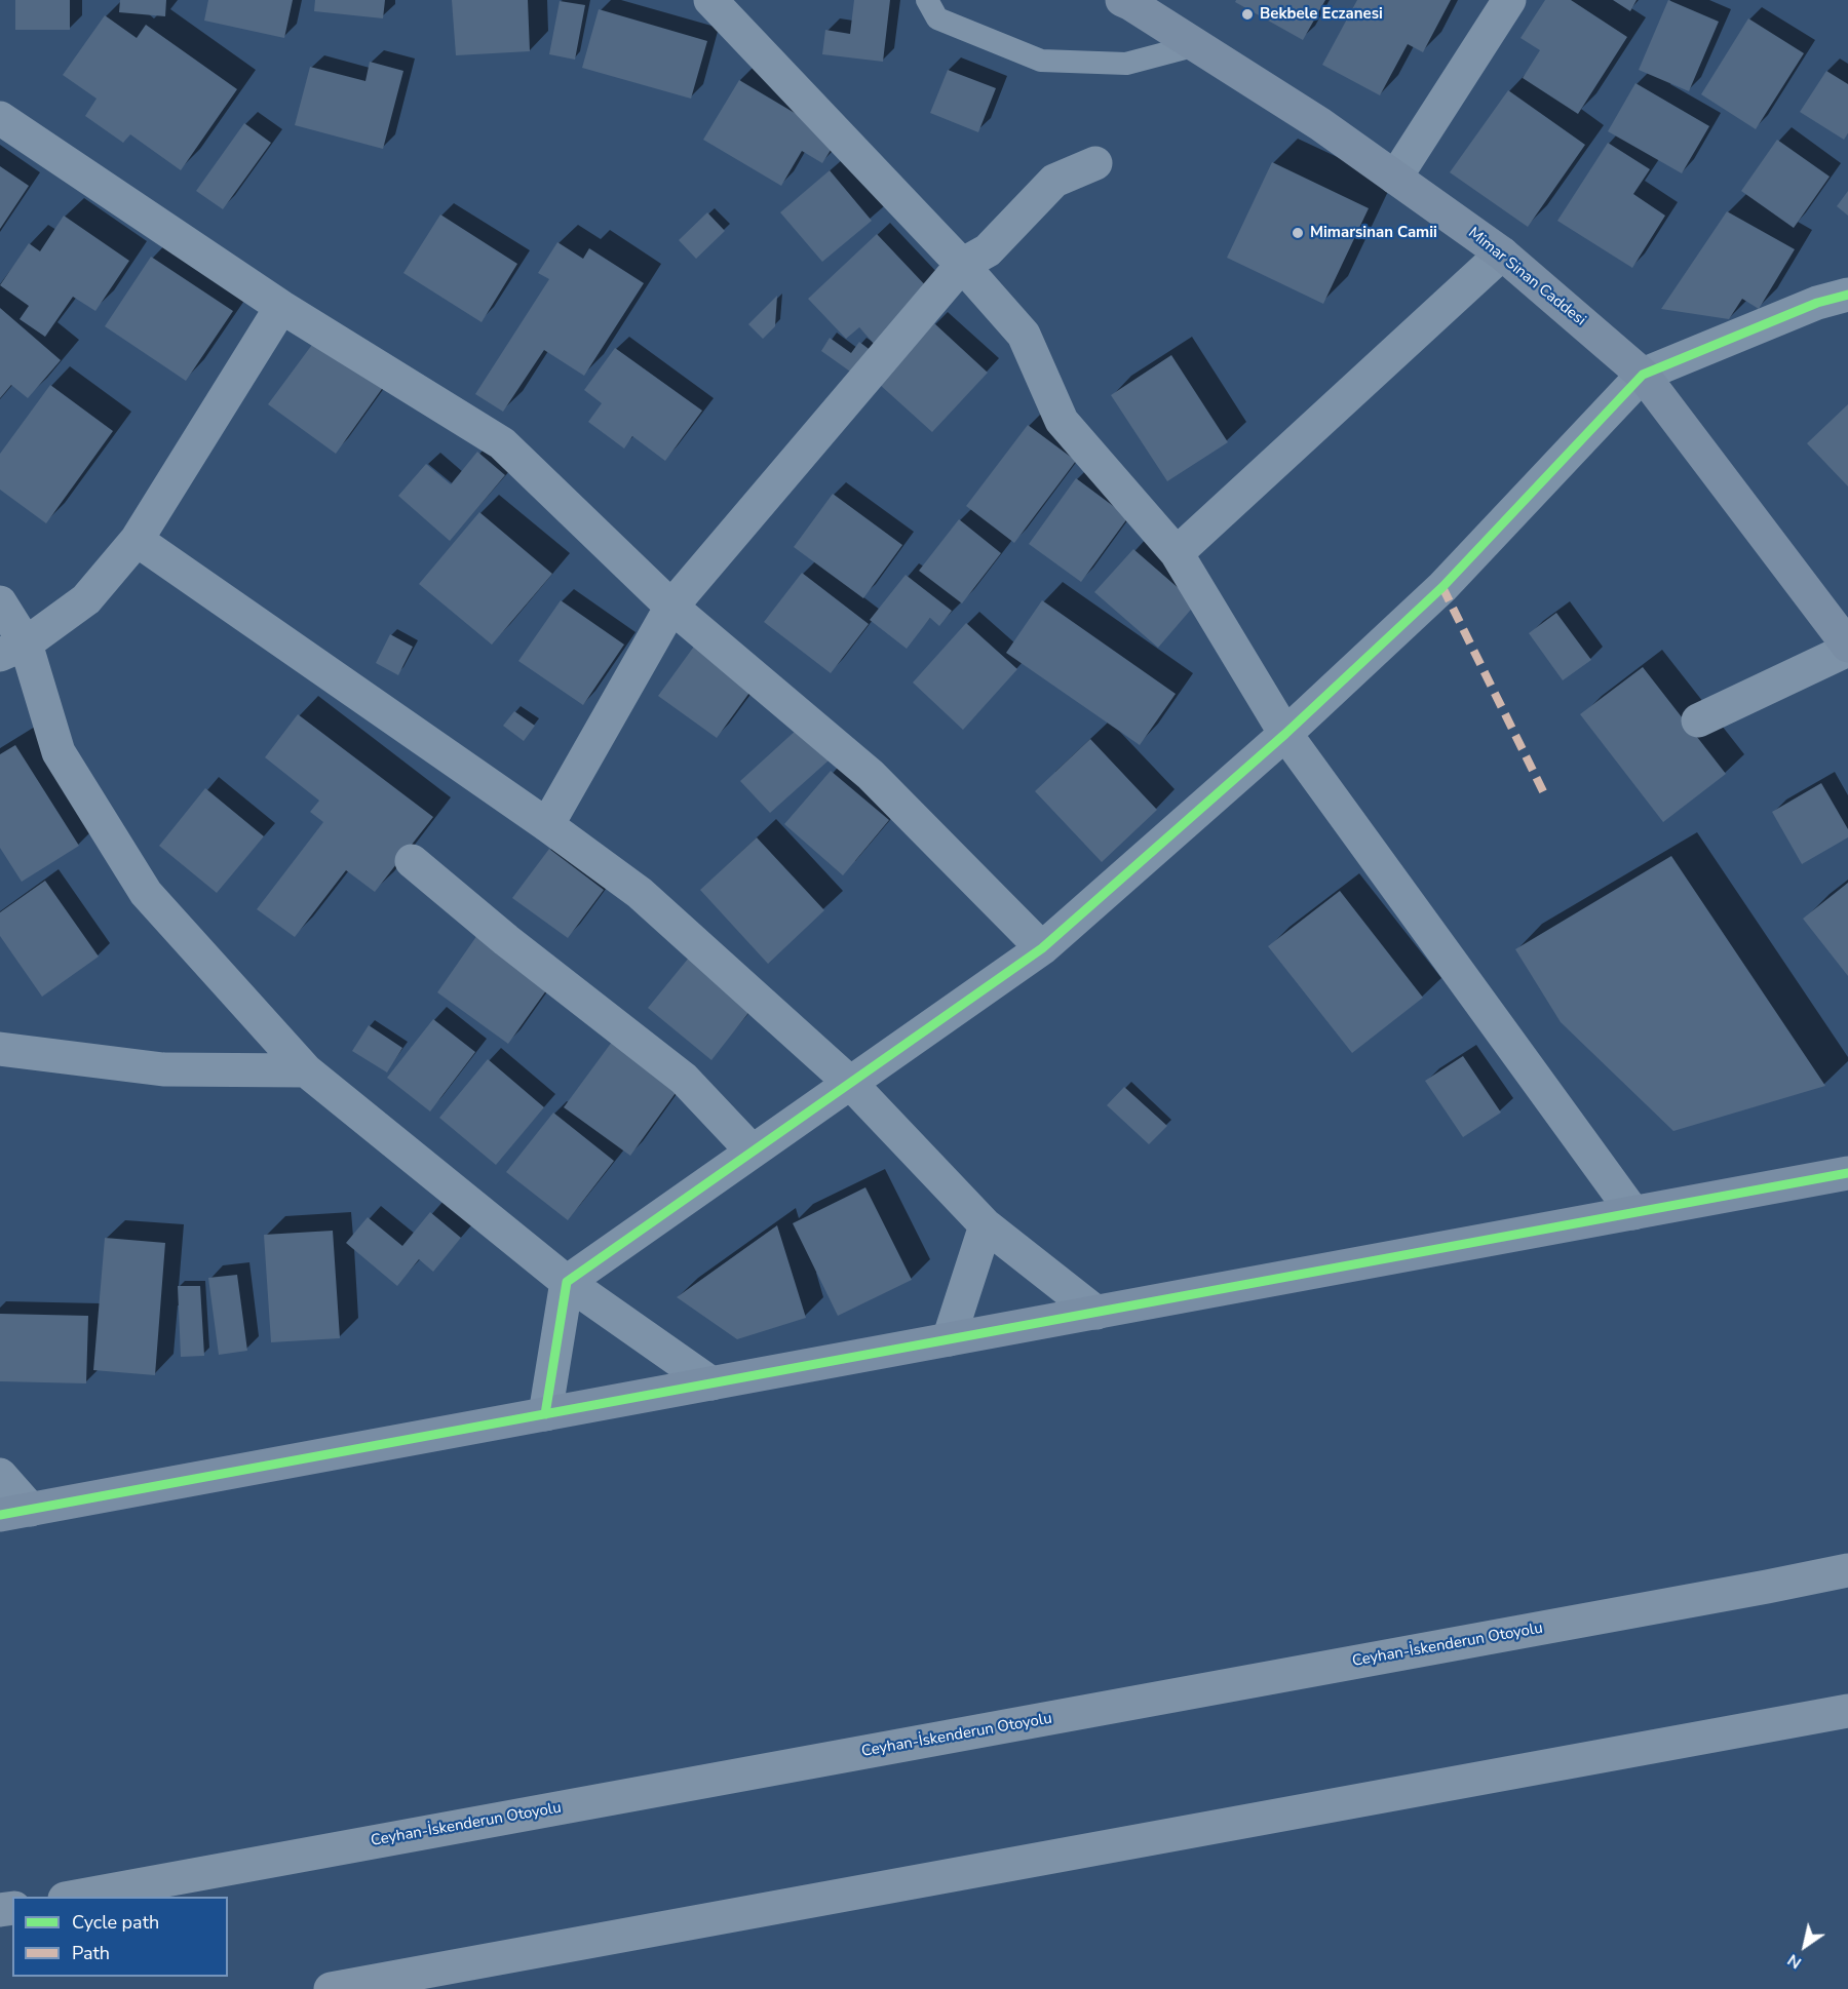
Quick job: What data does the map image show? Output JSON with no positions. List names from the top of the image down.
{
  "streets": {
    "highway": ["Ceyhan-İskenderun Otoyolu"],
    "street": ["Mimar Sinan Caddesi"]
  },
  "places": ["Bekbele Eczanesi", "Mimarsinan Camii"],
  "legend": ["Cycle path", "Path"],
  "north": "bottom left"
}
